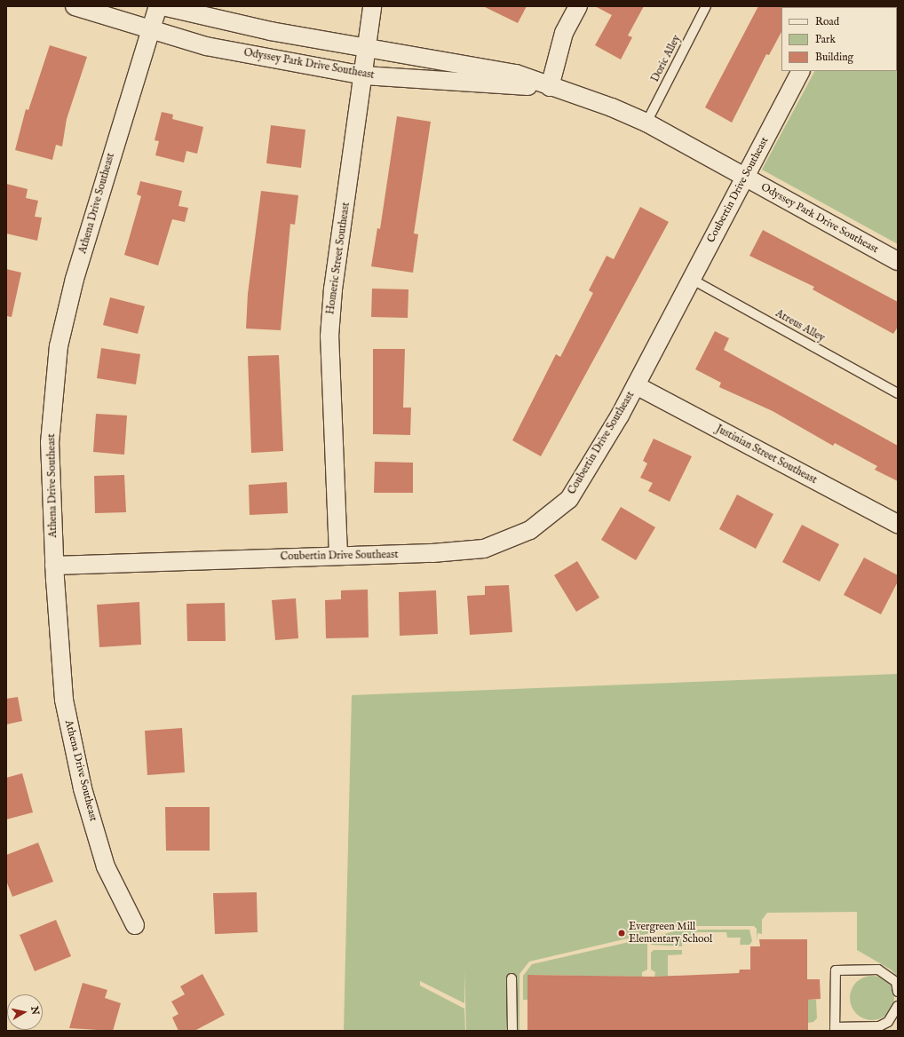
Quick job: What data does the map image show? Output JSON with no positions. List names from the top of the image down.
{
  "streets": {
    "street": [
      "Odyssey Park Drive Southeast",
      "Coubertin Drive Southeast",
      "Athena Drive Southeast",
      "Homeric Street Southeast",
      "Justinian Street Southeast"
    ],
    "lane": ["Doric Alley", "Atreus Alley"]
  },
  "crossings": [
    ["Doric Alley", "Odyssey Park Drive Southeast"],
    ["Odyssey Park Drive Southeast", "Coubertin Drive Southeast"],
    ["Odyssey Park Drive Southeast", "Athena Drive Southeast"],
    ["Odyssey Park Drive Southeast", "Homeric Street Southeast"],
    ["Coubertin Drive Southeast", "Athena Drive Southeast"],
    ["Coubertin Drive Southeast", "Homeric Street Southeast"],
    ["Coubertin Drive Southeast", "Atreus Alley"],
    ["Coubertin Drive Southeast", "Justinian Street Southeast"]
  ],
  "places": ["Evergreen Mill Elementary School"],
  "legend": ["Road", "Park", "Building"],
  "north": "right"
}
